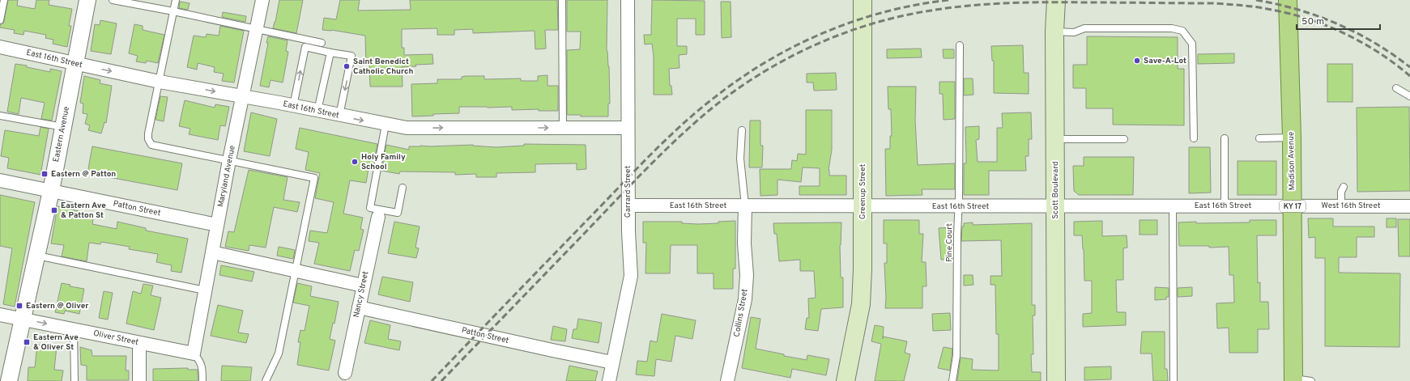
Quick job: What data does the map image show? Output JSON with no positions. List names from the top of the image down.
{
  "streets": {
    "main road": [
      "Madison Avenue",
      "Scott Boulevard",
      "Greenup Street",
      "KY 17"
    ],
    "street": [
      "East 16th Street",
      "Eastern Avenue",
      "Maryland Avenue",
      "Garrard Street",
      "West 16th Street",
      "Patton Street",
      "Nancy Street",
      "Collins Street",
      "Oliver Street"
    ],
    "lane": ["Pine Court"]
  },
  "crossings": [
    ["East 16th Street", "Eastern Avenue"],
    ["East 16th Street", "Madison Avenue"],
    ["East 16th Street", "Maryland Avenue"],
    ["East 16th Street", "Scott Boulevard"],
    ["East 16th Street", "Garrard Street"],
    ["East 16th Street", "Greenup Street"],
    ["East 16th Street", "West 16th Street"],
    ["East 16th Street", "Pine Court"],
    ["East 16th Street", "Collins Street"],
    ["Eastern Avenue", "Patton Street"],
    ["Eastern Avenue", "Oliver Street"],
    ["Madison Avenue", "West 16th Street"],
    ["Maryland Avenue", "Patton Street"],
    ["Maryland Avenue", "Oliver Street"],
    ["Garrard Street", "Patton Street"],
    ["Patton Street", "Nancy Street"]
  ],
  "places": {
    "other": ["Save-A-Lot", "Saint Benedict Catholic Church", "Holy Family School"],
    "transit": [
      "Eastern @ Patton",
      "Eastern Ave & Patton St",
      "Eastern @ Oliver",
      "Eastern Ave & Oliver St"
    ]
  },
  "scale_bar": "50 m"
}
